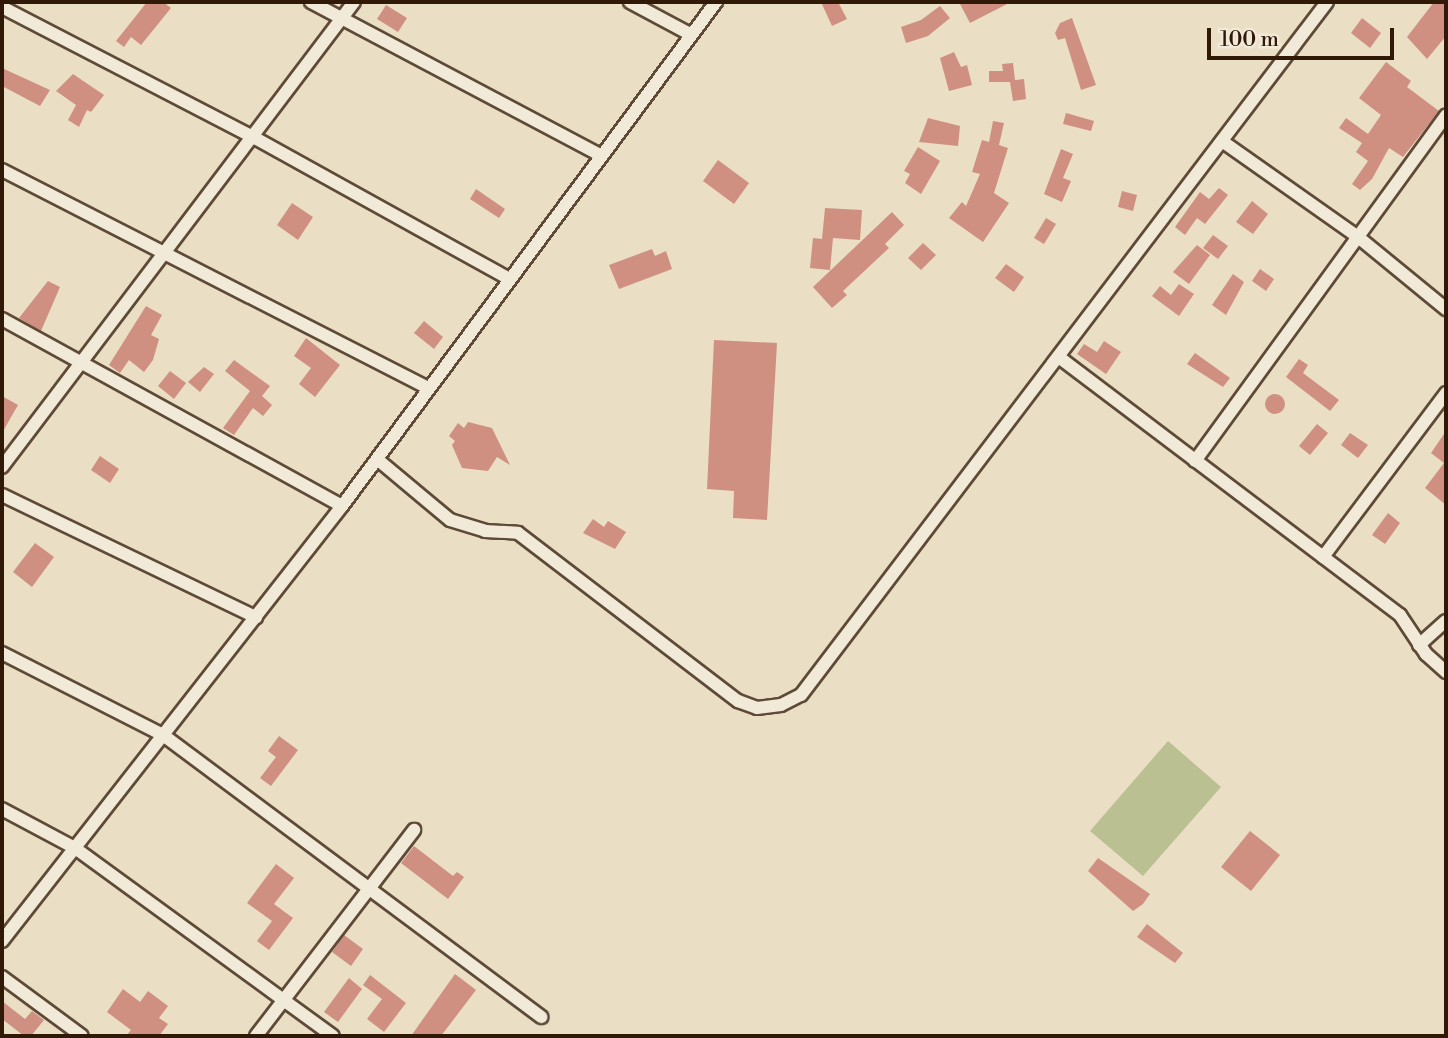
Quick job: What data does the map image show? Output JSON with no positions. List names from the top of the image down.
{
  "scale_bar": "100 m"
}
